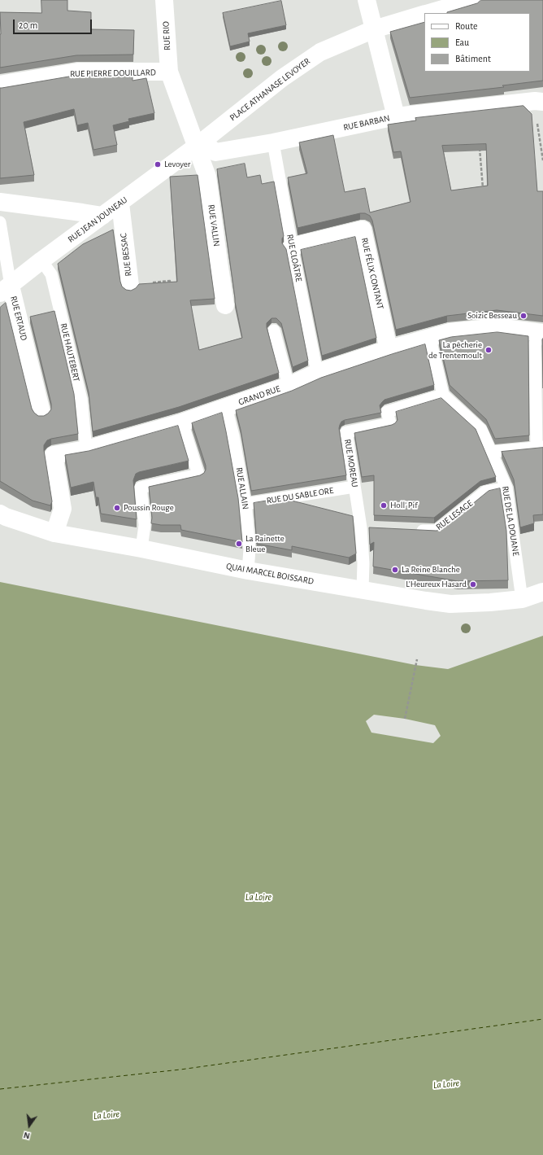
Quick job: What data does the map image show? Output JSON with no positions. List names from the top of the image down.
{
  "streets": {
    "street": [
      "RUE RIO",
      "RUE PIERRE DOUILLARD",
      "PLACE ATHANASE LEVOYER",
      "RUE BARBAN",
      "RUE JEAN JOUNEAU",
      "RUE VALLIN",
      "RUE BESSAC",
      "RUE FÉLIX CONTANT",
      "RUE ERTAUD",
      "GRAND RUE",
      "QUAI MARCEL BOISSARD"
    ],
    "lane": [
      "RUE CLOÂTRE",
      "RUE HAUTEBERT",
      "RUE MOREAU",
      "RUE ALLAIN",
      "RUE DU SABLE ORE",
      "RUE LESAGE",
      "RUE DE LA DOUANE"
    ]
  },
  "crossings": [
    ["RUE RIO", "RUE PIERRE DOUILLARD"],
    ["PLACE ATHANASE LEVOYER", "RUE BARBAN"],
    ["PLACE ATHANASE LEVOYER", "RUE JEAN JOUNEAU"],
    ["PLACE ATHANASE LEVOYER", "RUE VALLIN"],
    ["RUE BARBAN", "RUE JEAN JOUNEAU"],
    ["RUE BARBAN", "RUE VALLIN"],
    ["RUE BARBAN", "RUE CLOÂTRE"],
    ["RUE JEAN JOUNEAU", "RUE VALLIN"],
    ["RUE JEAN JOUNEAU", "RUE BESSAC"],
    ["RUE JEAN JOUNEAU", "RUE ERTAUD"],
    ["RUE JEAN JOUNEAU", "RUE HAUTEBERT"],
    ["RUE CLOÂTRE", "RUE FÉLIX CONTANT"],
    ["RUE CLOÂTRE", "GRAND RUE"],
    ["RUE FÉLIX CONTANT", "GRAND RUE"],
    ["RUE HAUTEBERT", "GRAND RUE"],
    ["GRAND RUE", "RUE ALLAIN"],
    ["GRAND RUE", "QUAI MARCEL BOISSARD"],
    ["RUE MOREAU", "RUE DU SABLE ORE"],
    ["RUE MOREAU", "RUE DE LA DOUANE"],
    ["RUE MOREAU", "QUAI MARCEL BOISSARD"],
    ["RUE ALLAIN", "RUE DU SABLE ORE"],
    ["RUE ALLAIN", "QUAI MARCEL BOISSARD"],
    ["RUE LESAGE", "RUE DE LA DOUANE"],
    ["RUE DE LA DOUANE", "QUAI MARCEL BOISSARD"]
  ],
  "water": ["La Loire"],
  "places": [
    "Levoyer",
    "Soizic Besseau",
    "La pêcherie de Trentemoult",
    "Holl' Pif",
    "Poussin Rouge",
    "La Rainette Bleue",
    "La Reine Blanche",
    "L’Heureux Hasard"
  ],
  "legend": ["Route", "Eau", "Bâtiment"],
  "scale_bar": "20 m",
  "north": "bottom"
}
